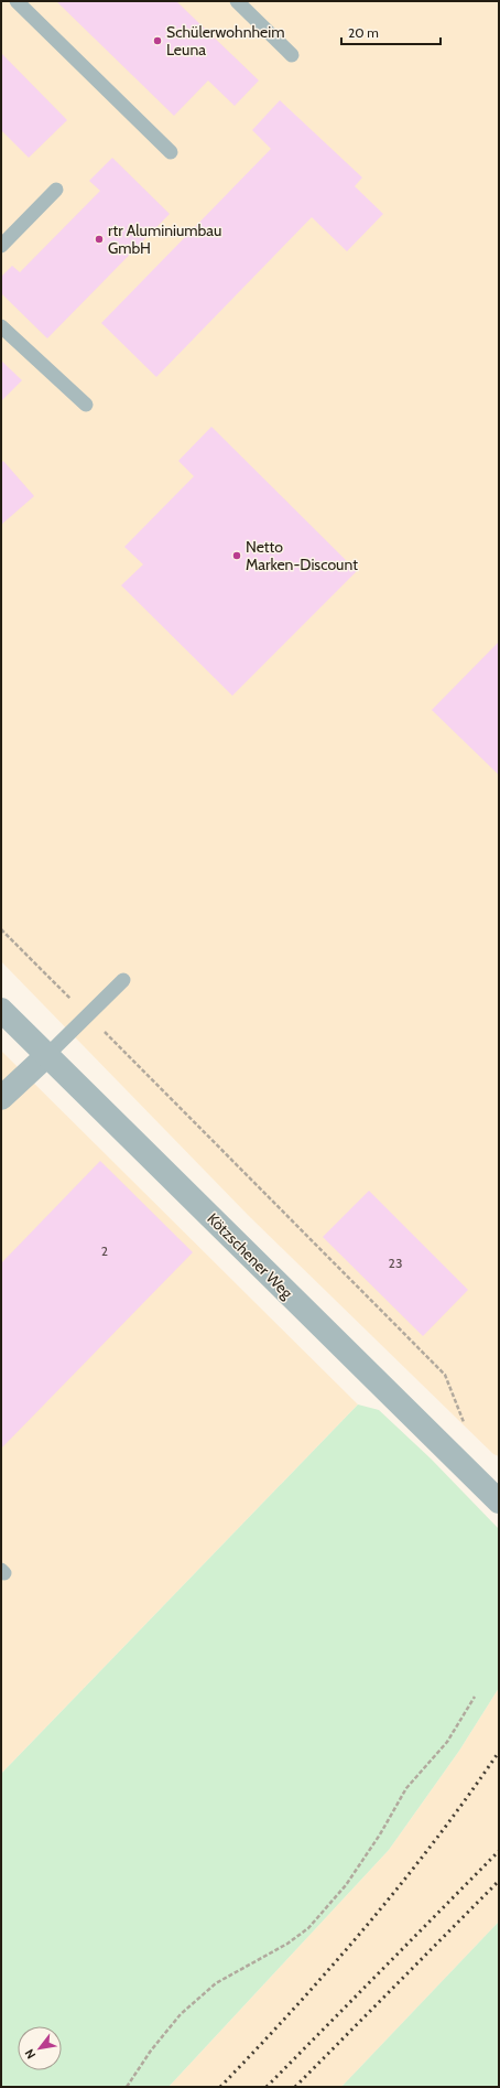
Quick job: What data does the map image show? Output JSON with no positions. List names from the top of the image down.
{
  "streets": {
    "street": ["Kötzschener Weg"]
  },
  "places": ["Schülerwohnheim Leuna", "rtr Aluminiumbau GmbH", "Netto Marken-Discount"],
  "house_numbers": ["2", "23"],
  "scale_bar": "20 m",
  "north": "bottom left"
}
